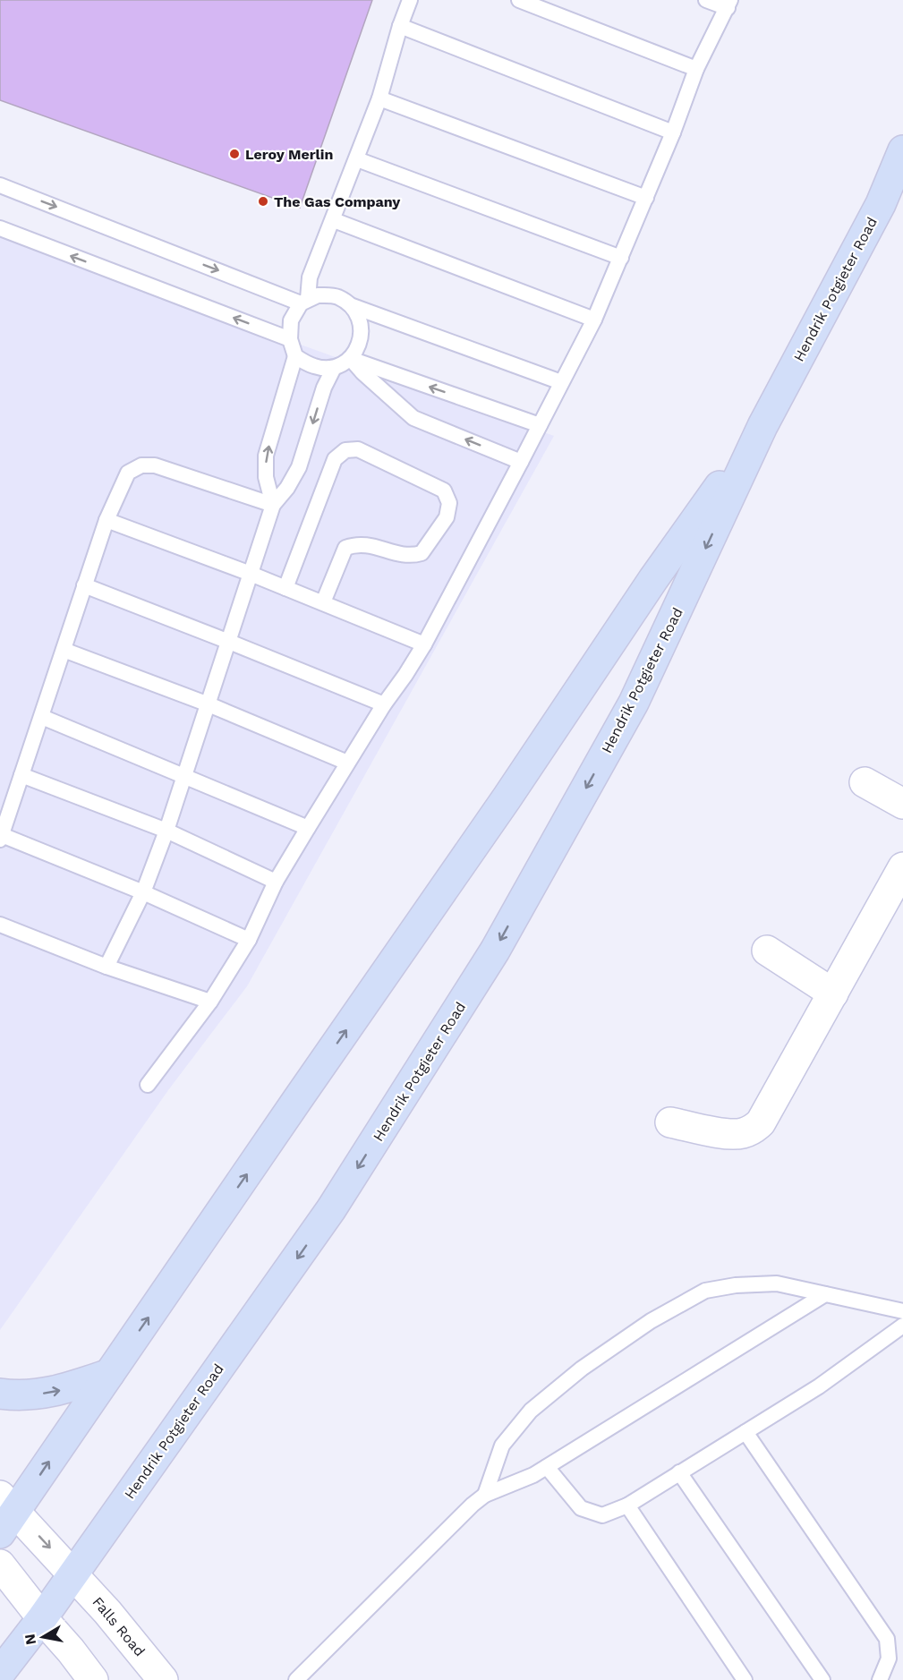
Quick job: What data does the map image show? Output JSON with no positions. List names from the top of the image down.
{
  "streets": {
    "main road": ["Hendrik Potgieter Road"],
    "street": ["Falls Road"]
  },
  "crossings": [
    ["Hendrik Potgieter Road", "Falls Road"]
  ],
  "places": ["Leroy Merlin", "The Gas Company"],
  "north": "left"
}
